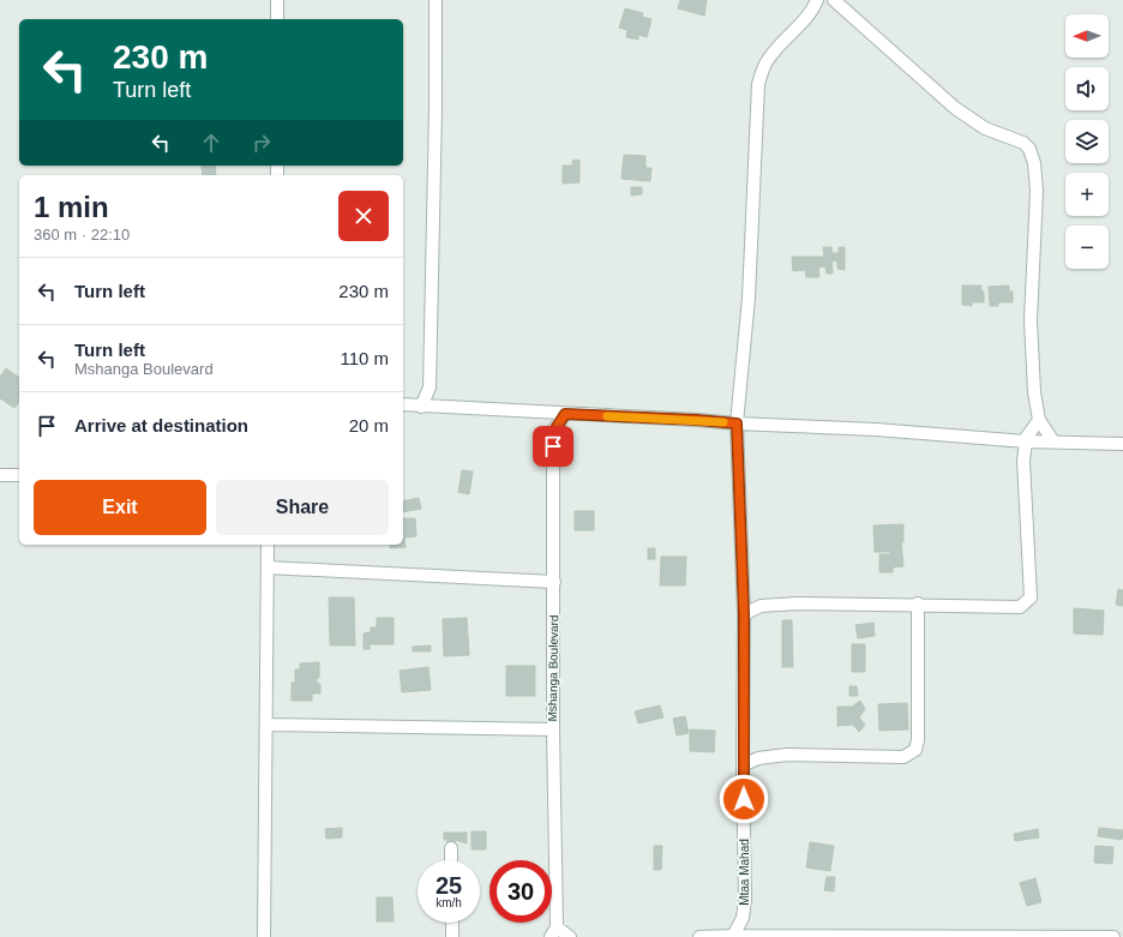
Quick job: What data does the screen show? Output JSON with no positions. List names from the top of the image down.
{
  "streets": {
    "street": ["Mshanga Boulevard", "Mtaa Mahad"]
  },
  "north": "left",
  "page": {
    "map_buttons": ["+", "−"],
    "turn": ["230 m", "Turn left"],
    "heading": ["1 min", "360 m · 22:10"],
    "list": [
      {
        "name": "Turn left",
        "value": "230 m"
      },
      {
        "name": "Turn left",
        "note": "Mshanga Boulevard",
        "value": "110 m"
      },
      {
        "name": "Arrive at destination",
        "value": "20 m"
      }
    ],
    "buttons": ["Exit", "Share"],
    "speed": "25 km/h",
    "limit": "30"
  }
}
